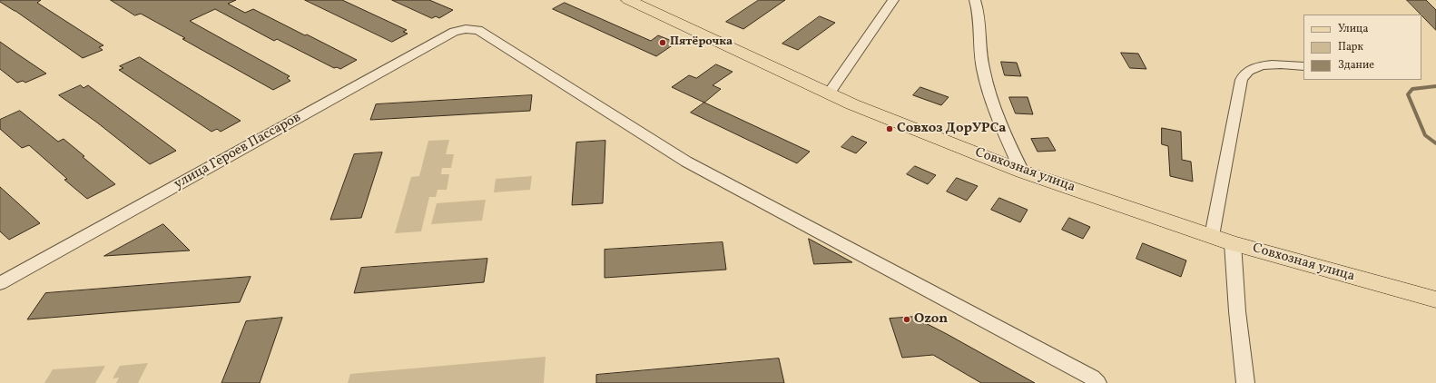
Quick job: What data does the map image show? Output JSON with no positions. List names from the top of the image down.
{
  "streets": {
    "main road": ["Совхозная улица"],
    "street": ["улица Героев Пассаров"]
  },
  "places": ["Пятёрочка", "Совхоз ДорУPCа", "Ozon"],
  "legend": ["Улица", "Парк", "Здание"]
}
